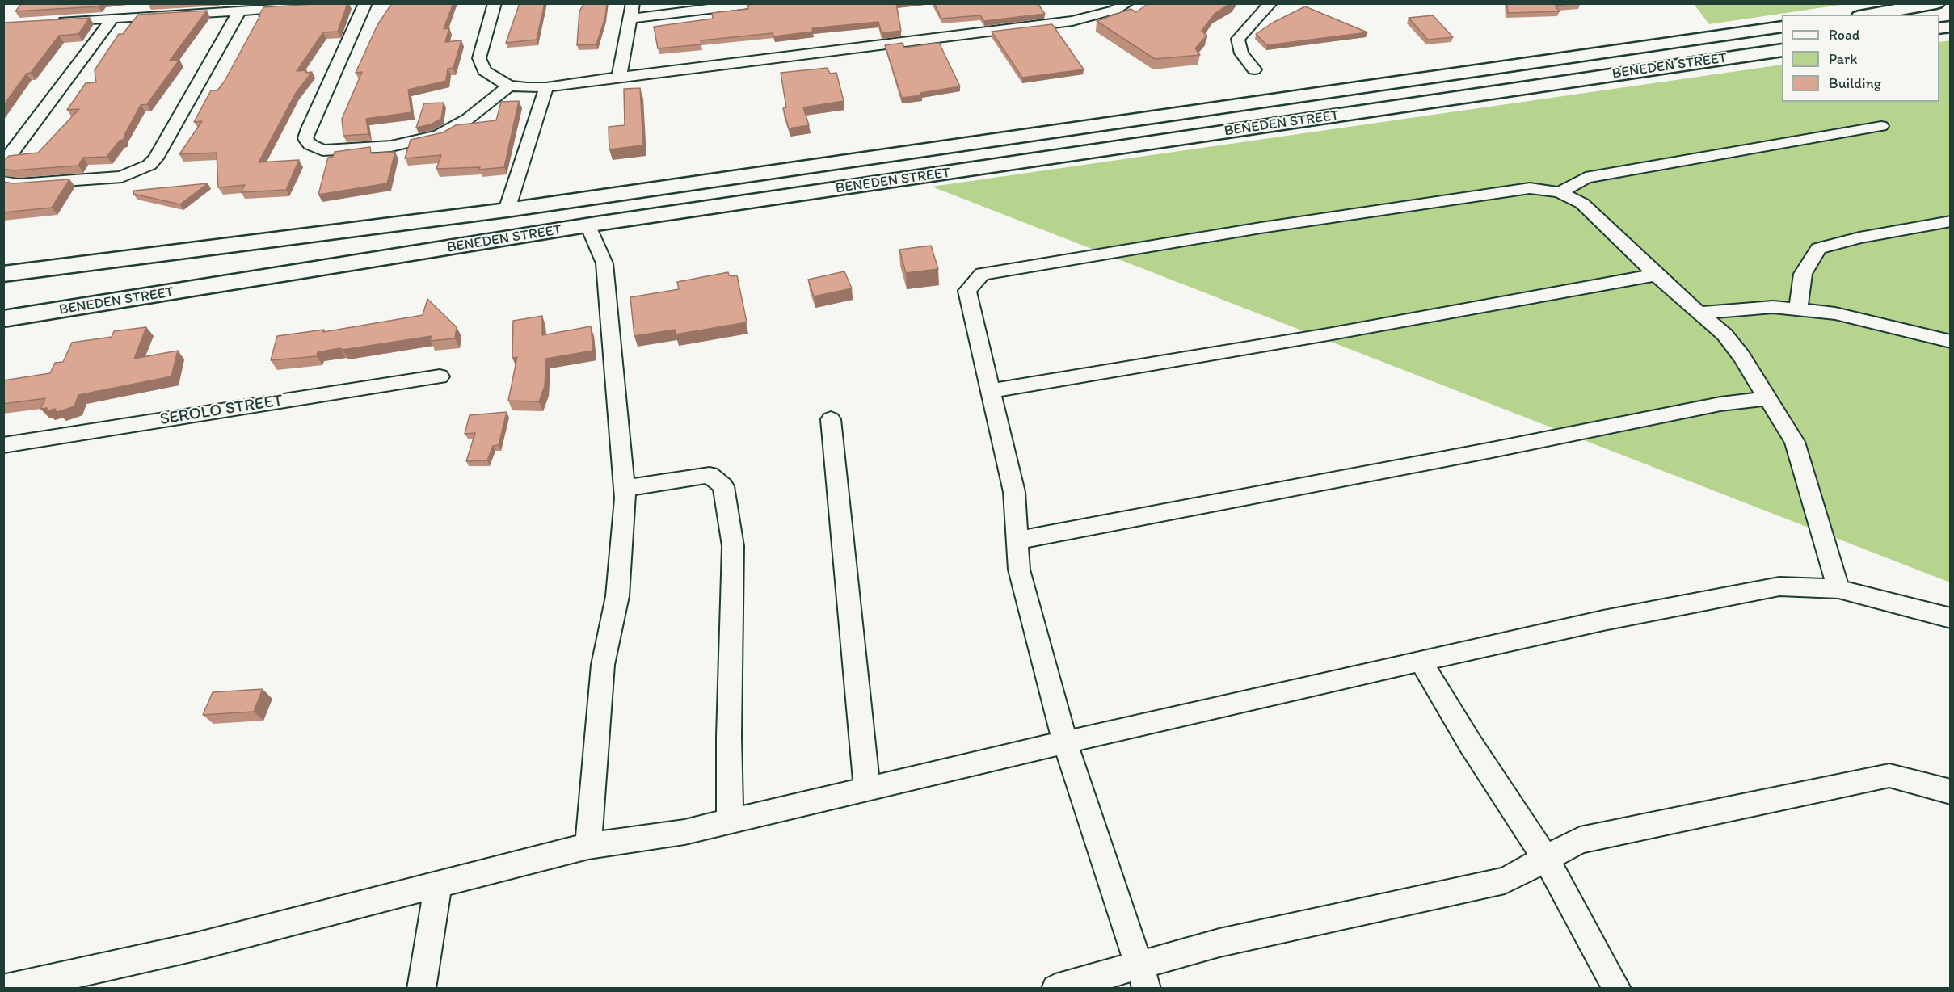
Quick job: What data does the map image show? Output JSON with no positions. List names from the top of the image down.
{
  "streets": {
    "main road": ["BENEDEN STREET"],
    "street": ["SEROLO STREET"]
  },
  "legend": ["Road", "Park", "Building"]
}
